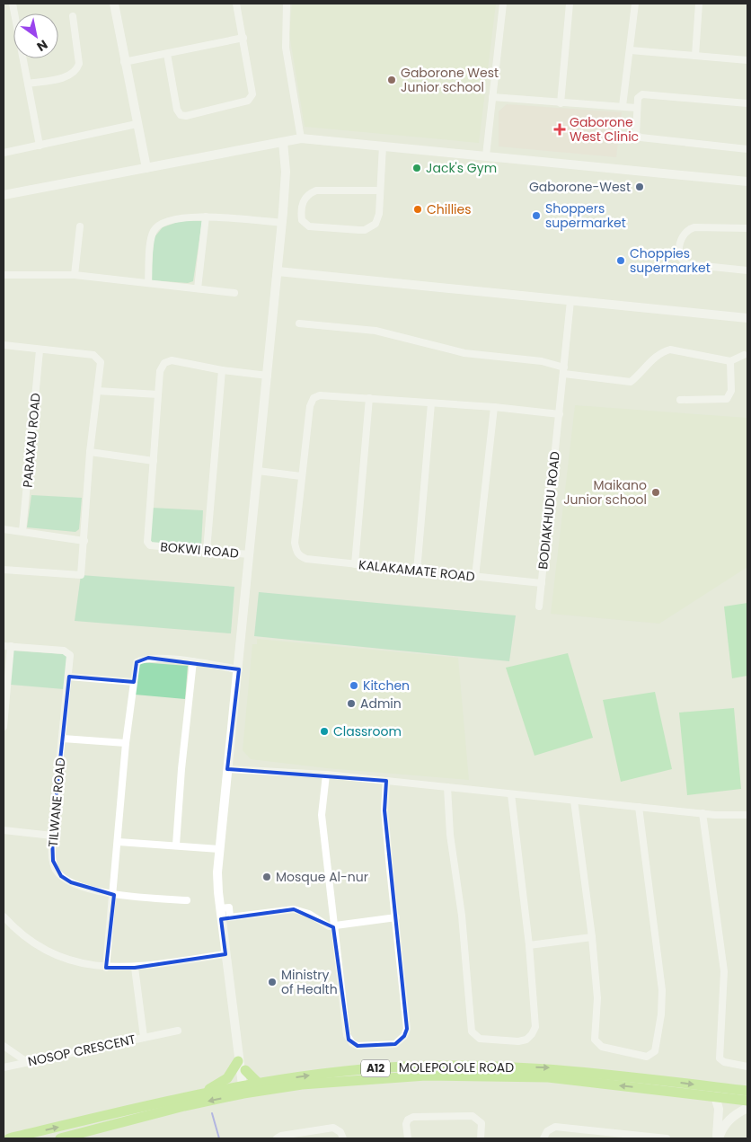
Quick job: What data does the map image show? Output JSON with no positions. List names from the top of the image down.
{
  "streets": {
    "main road": ["MOLEPOLOLE ROAD", "A12"],
    "street": [
      "PARAXAU ROAD",
      "BODIAKHUDU ROAD",
      "BOKWI ROAD",
      "KALAKAMATE ROAD",
      "TILWANE ROAD",
      "NOSOP CRESCENT"
    ]
  },
  "crossings": [
    ["BODIAKHUDU ROAD", "KALAKAMATE ROAD"]
  ],
  "places": {
    "other": [
      "Gaborone West Junior school",
      "Jack's Gym",
      "Gaborone-West",
      "Chillies",
      "Shoppers supermarket",
      "Choppies supermarket",
      "Maikano Junior school",
      "Kitchen",
      "Admin",
      "Classroom",
      "Mosque Al-nur",
      "Ministry of Health"
    ],
    "health": ["Gaborone West Clinic"]
  },
  "north": "bottom right"
}
